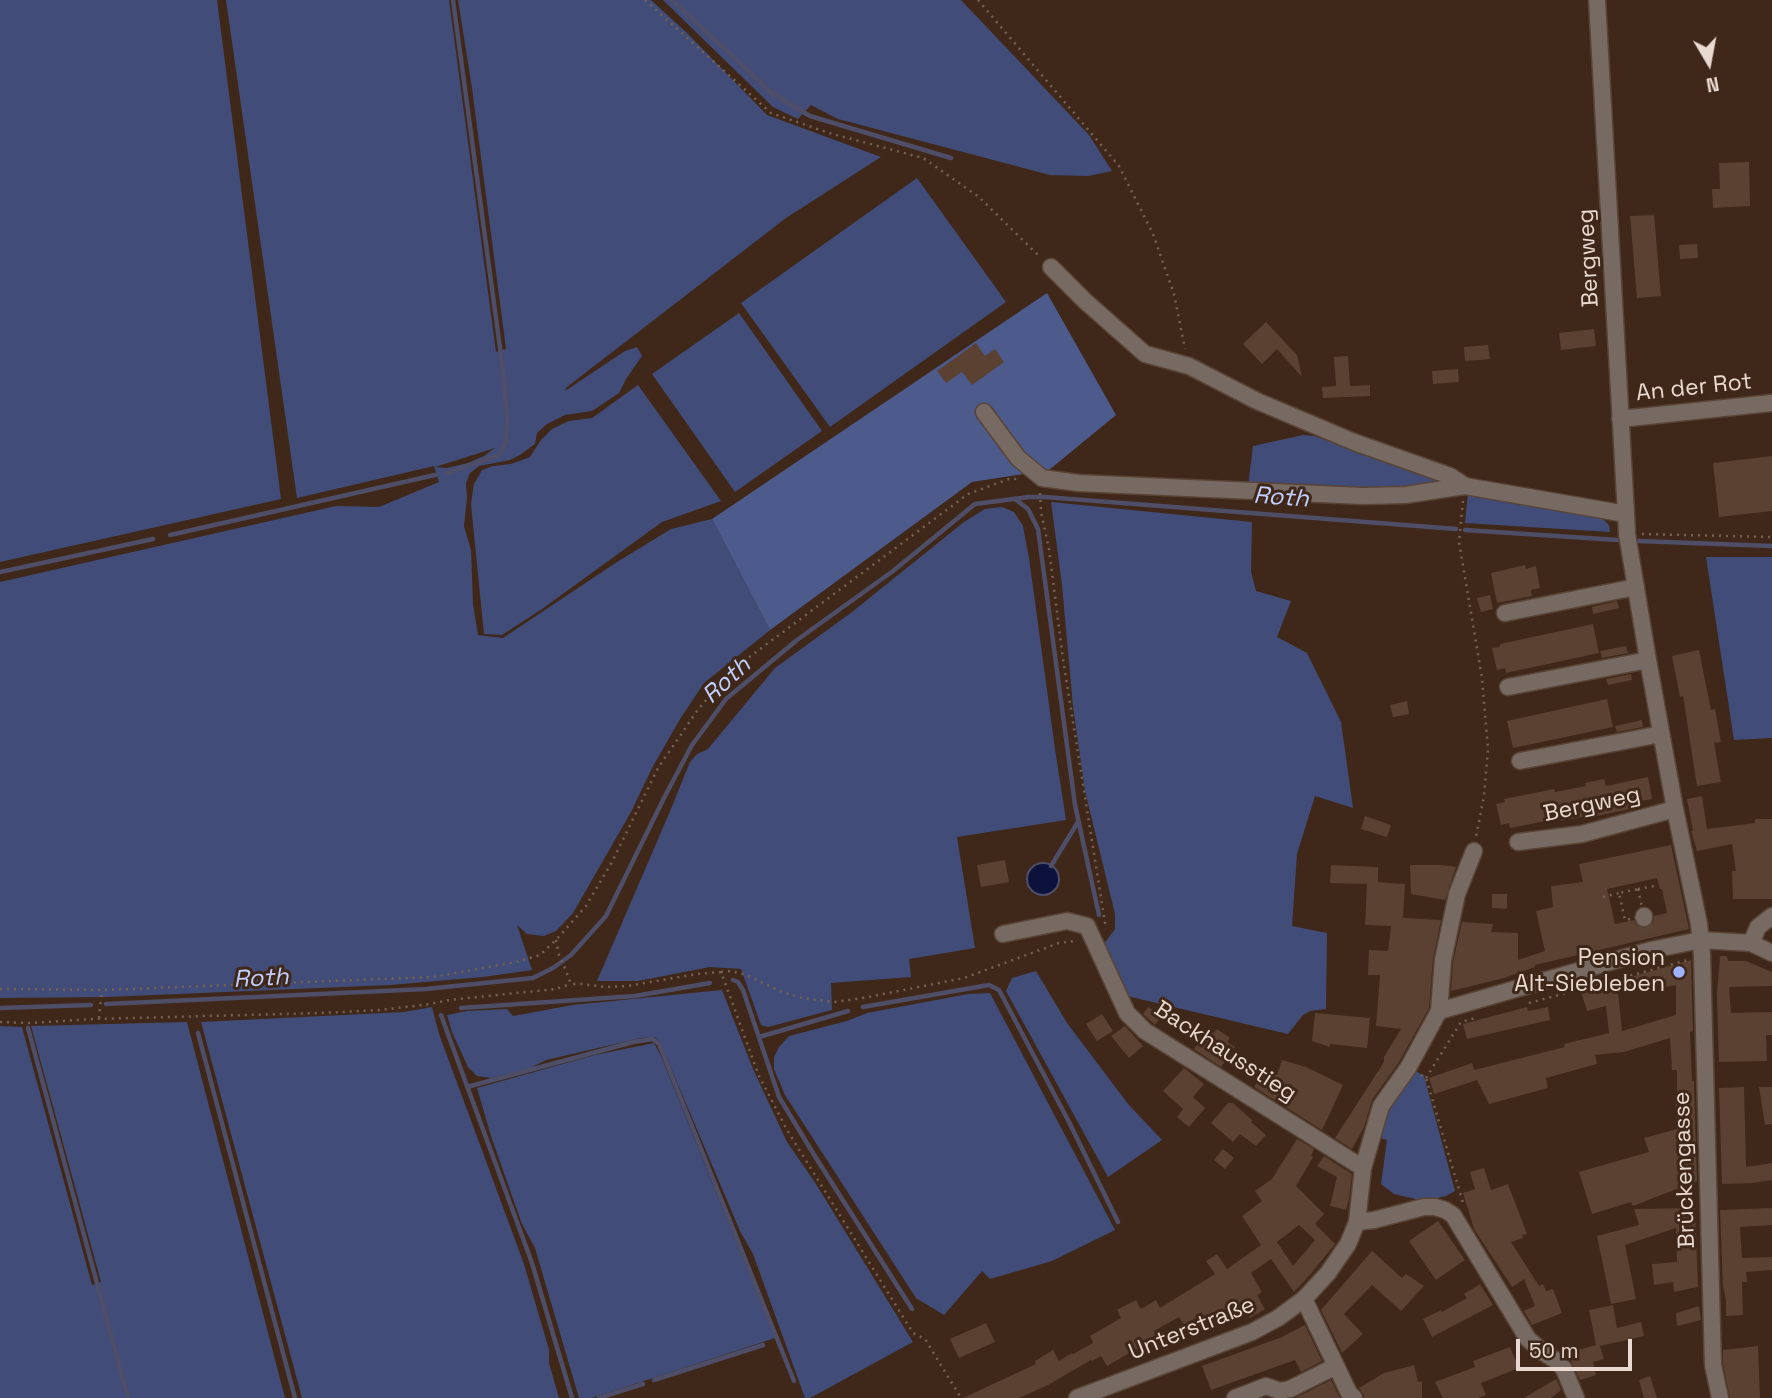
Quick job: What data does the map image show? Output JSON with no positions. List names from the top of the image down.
{
  "streets": {
    "street": [
      "Bergweg",
      "An der Rot",
      "Backhausstieg",
      "Brückengasse",
      "Unterstraße"
    ]
  },
  "crossings": [
    ["Bergweg", "An der Rot"],
    ["Bergweg", "Brückengasse"],
    ["Backhausstieg", "Unterstraße"]
  ],
  "water": ["Roth"],
  "places": ["Pension Alt-Siebleben"],
  "scale_bar": "50 m",
  "north": "bottom"
}
